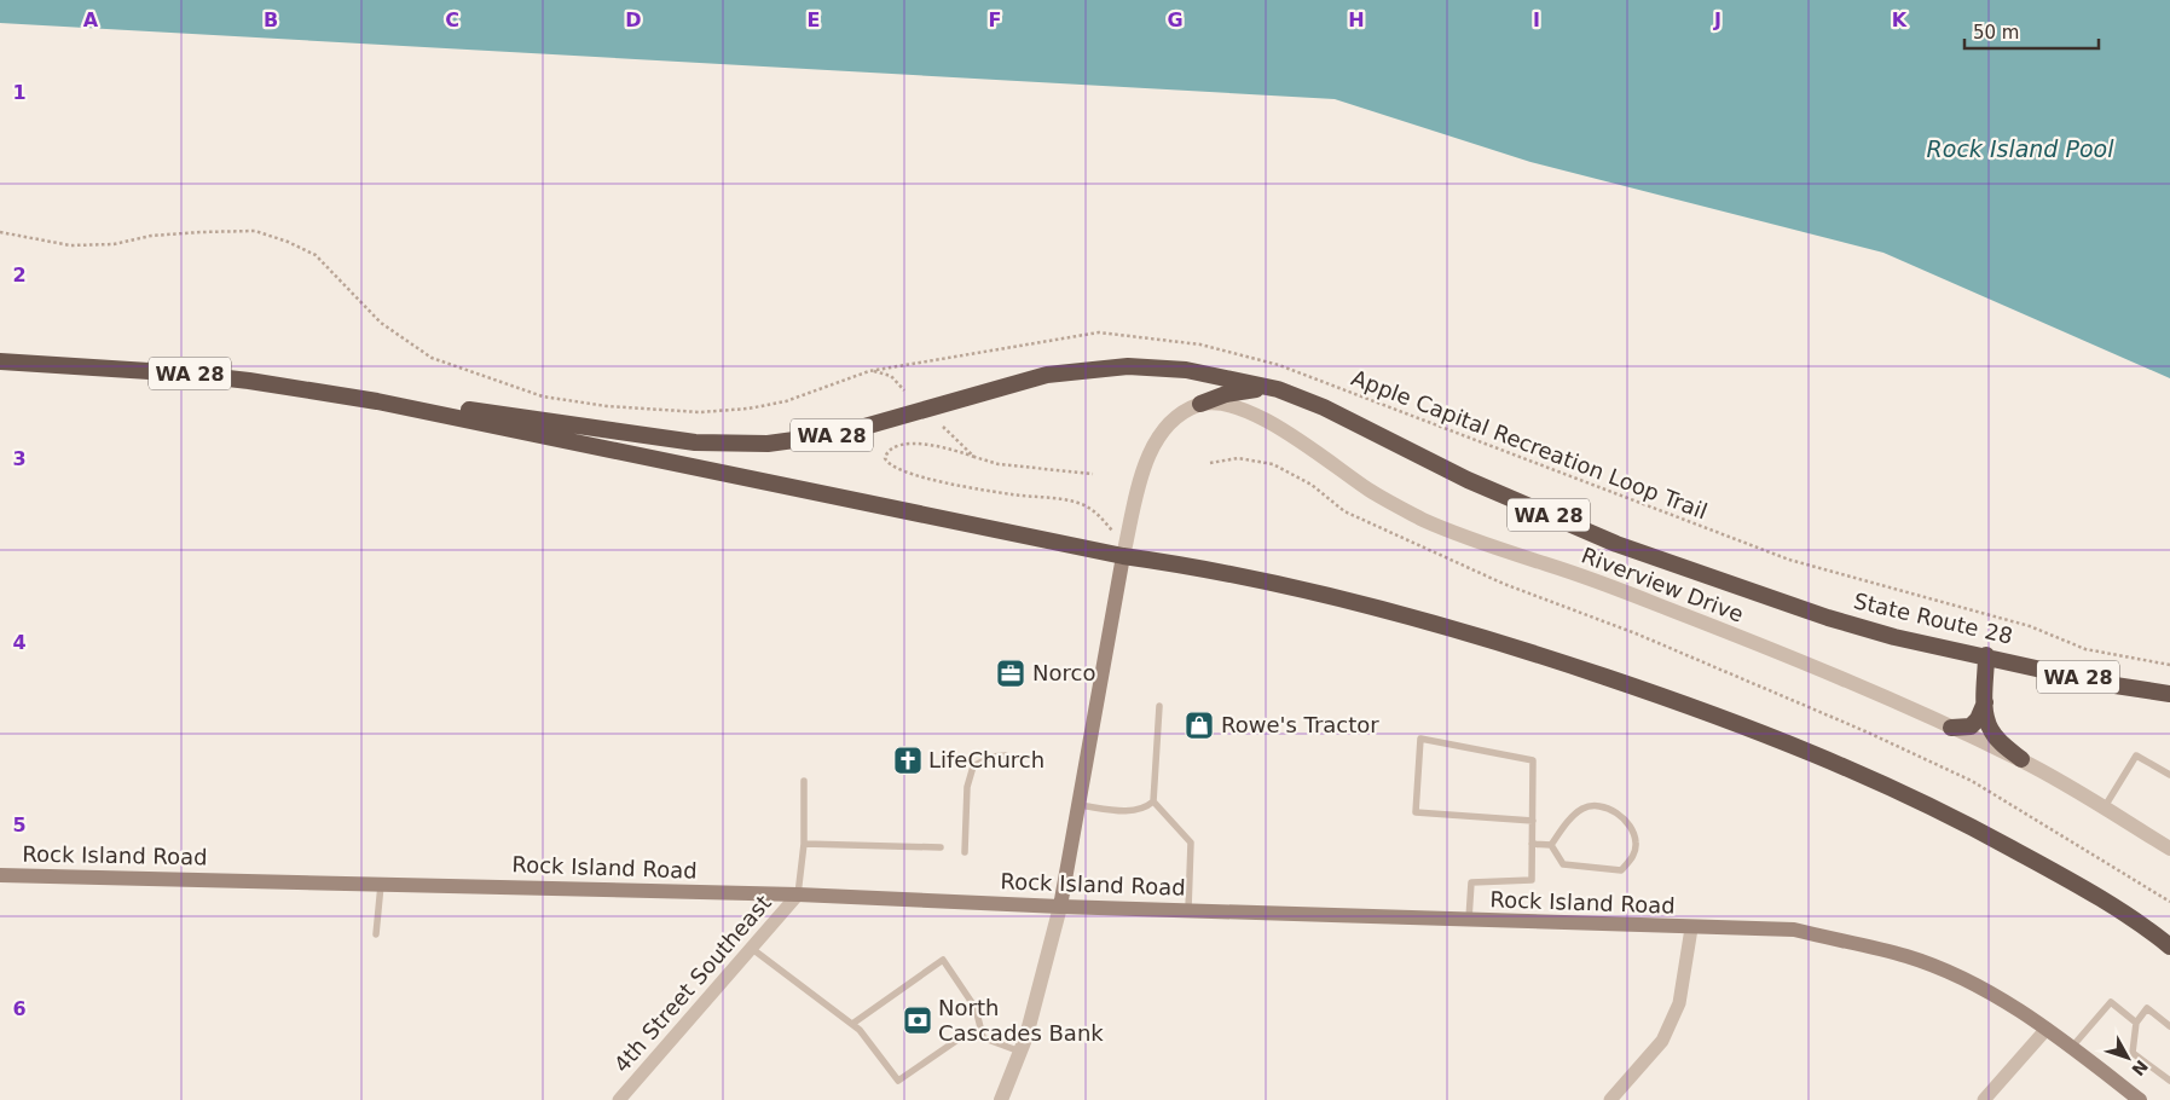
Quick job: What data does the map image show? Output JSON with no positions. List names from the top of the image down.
{
  "streets": {
    "highway": ["WA 28", "State Route 28"],
    "main road": ["Rock Island Road"],
    "street": ["Riverview Drive", "4th Street Southeast"],
    "path": ["Apple Capital Recreation Loop Trail"]
  },
  "crossings": [
    ["WA 28", "State Route 28"],
    ["Rock Island Road", "4th Street Southeast"]
  ],
  "water": ["Rock Island Pool"],
  "places": {
    "office": ["Norco"],
    "shop": ["Rowe's Tractor"],
    "church": ["LifeChurch"],
    "bank": ["North Cascades Bank"]
  },
  "scale_bar": "50 m",
  "north": "bottom right",
  "grid": {
    "columns": [
      "A",
      "B",
      "C",
      "D",
      "E",
      "F",
      "G",
      "H",
      "I",
      "J",
      "K"
    ],
    "rows": [
      "1",
      "2",
      "3",
      "4",
      "5",
      "6"
    ]
  }
}
